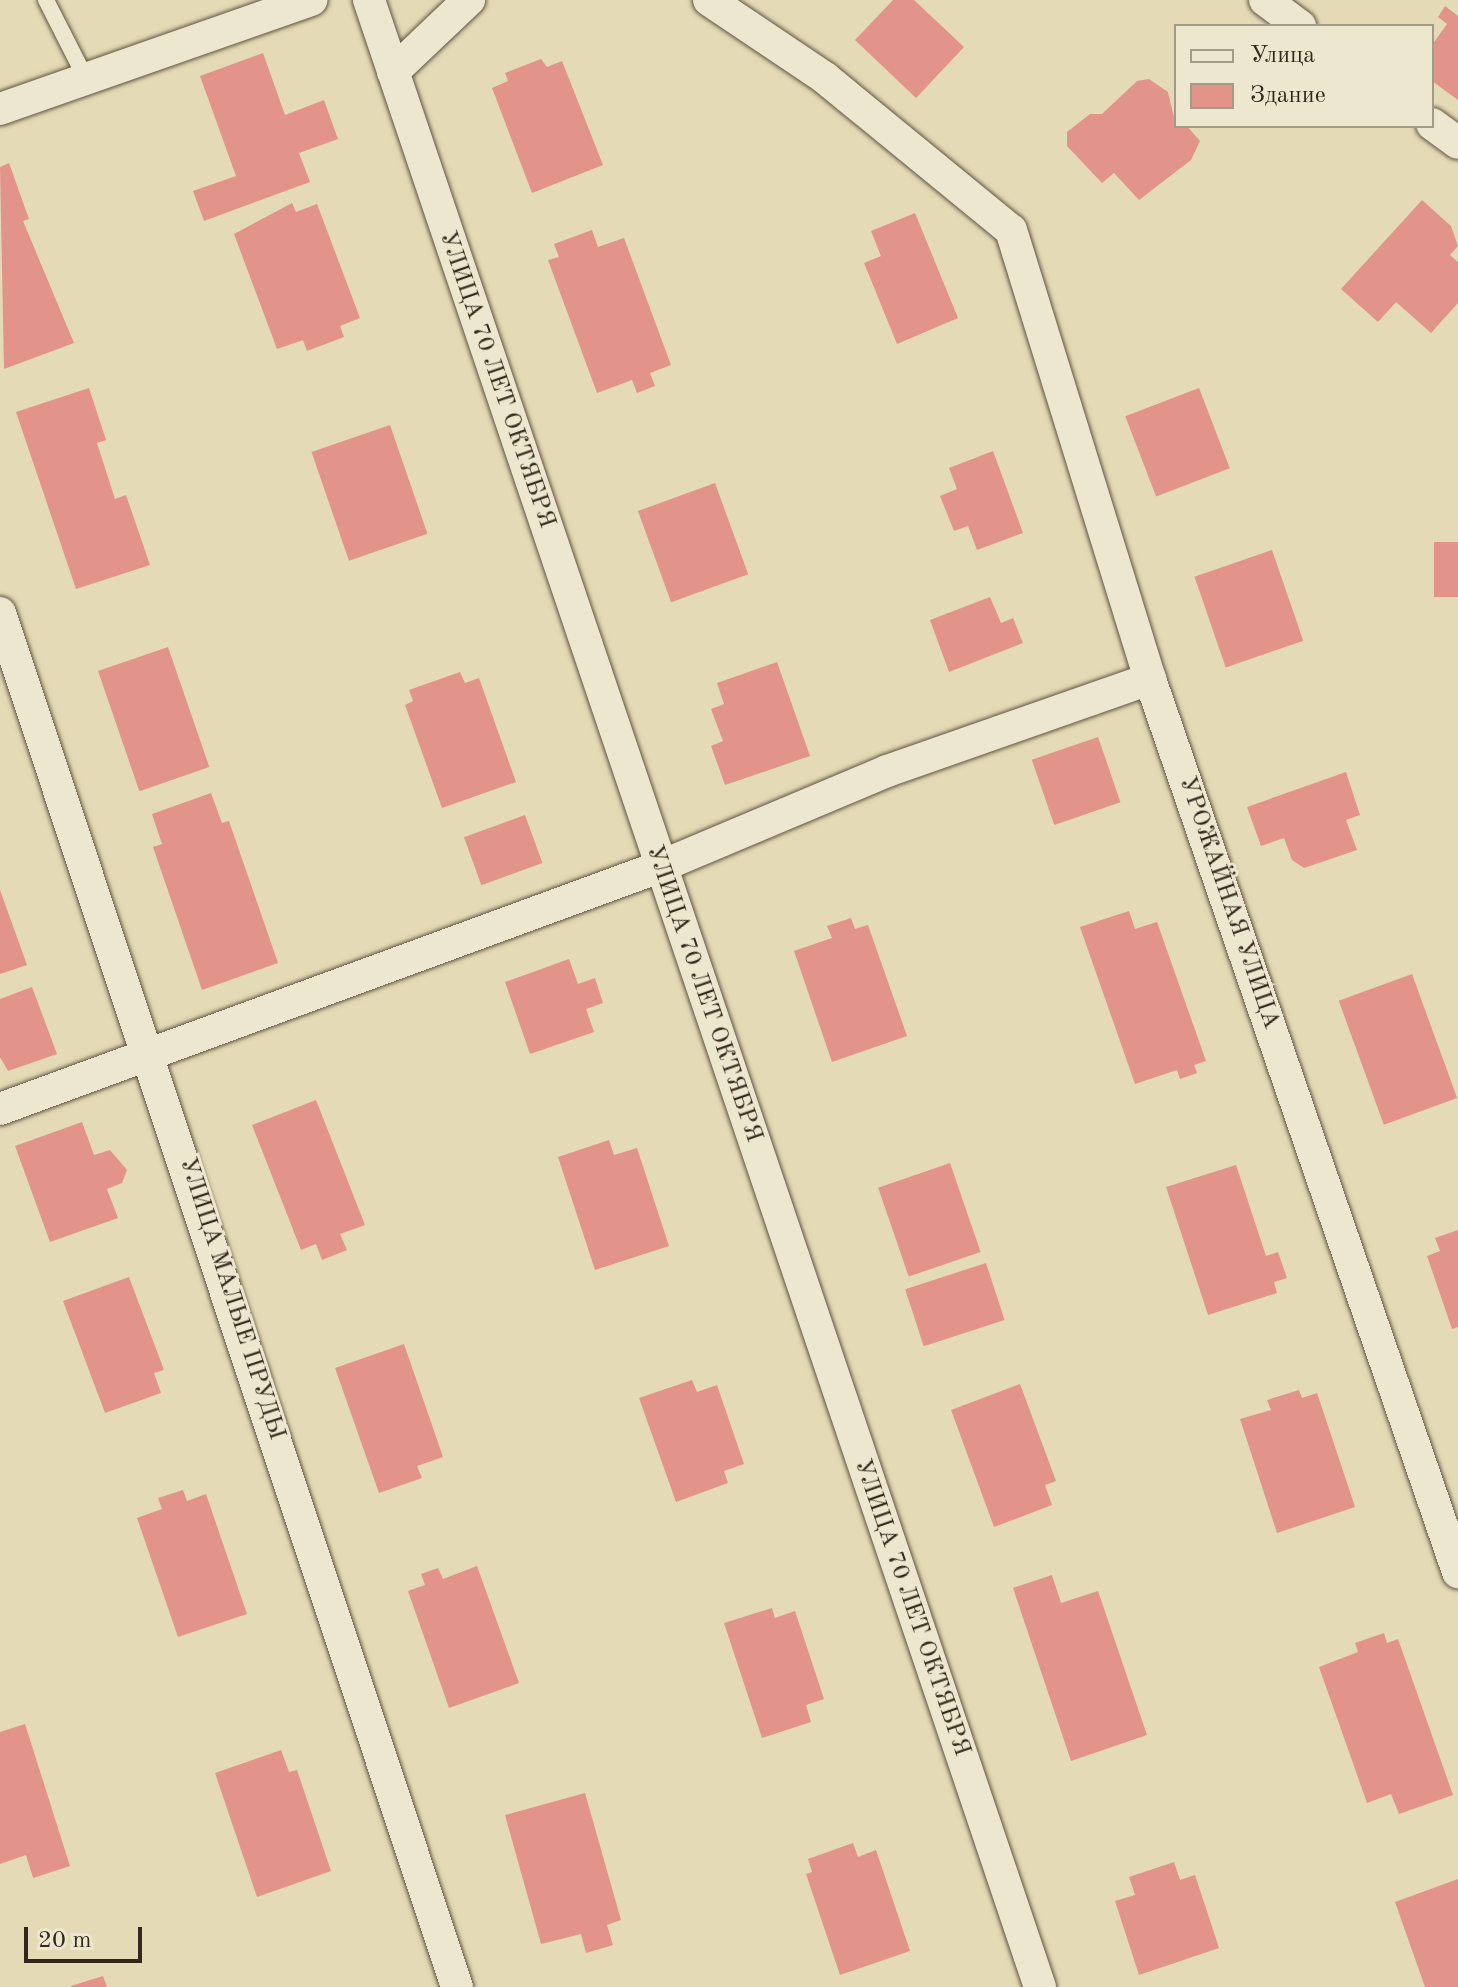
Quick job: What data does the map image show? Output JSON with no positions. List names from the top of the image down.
{
  "streets": {
    "street": ["УЛИЦА 70 ЛЕТ ОКТЯБРЯ", "УРОЖАЙНАЯ УЛИЦА", "УЛИЦА МАЛЫЕ ПРУДЫ"]
  },
  "legend": ["Улица", "Здание"],
  "scale_bar": "20 m"
}
